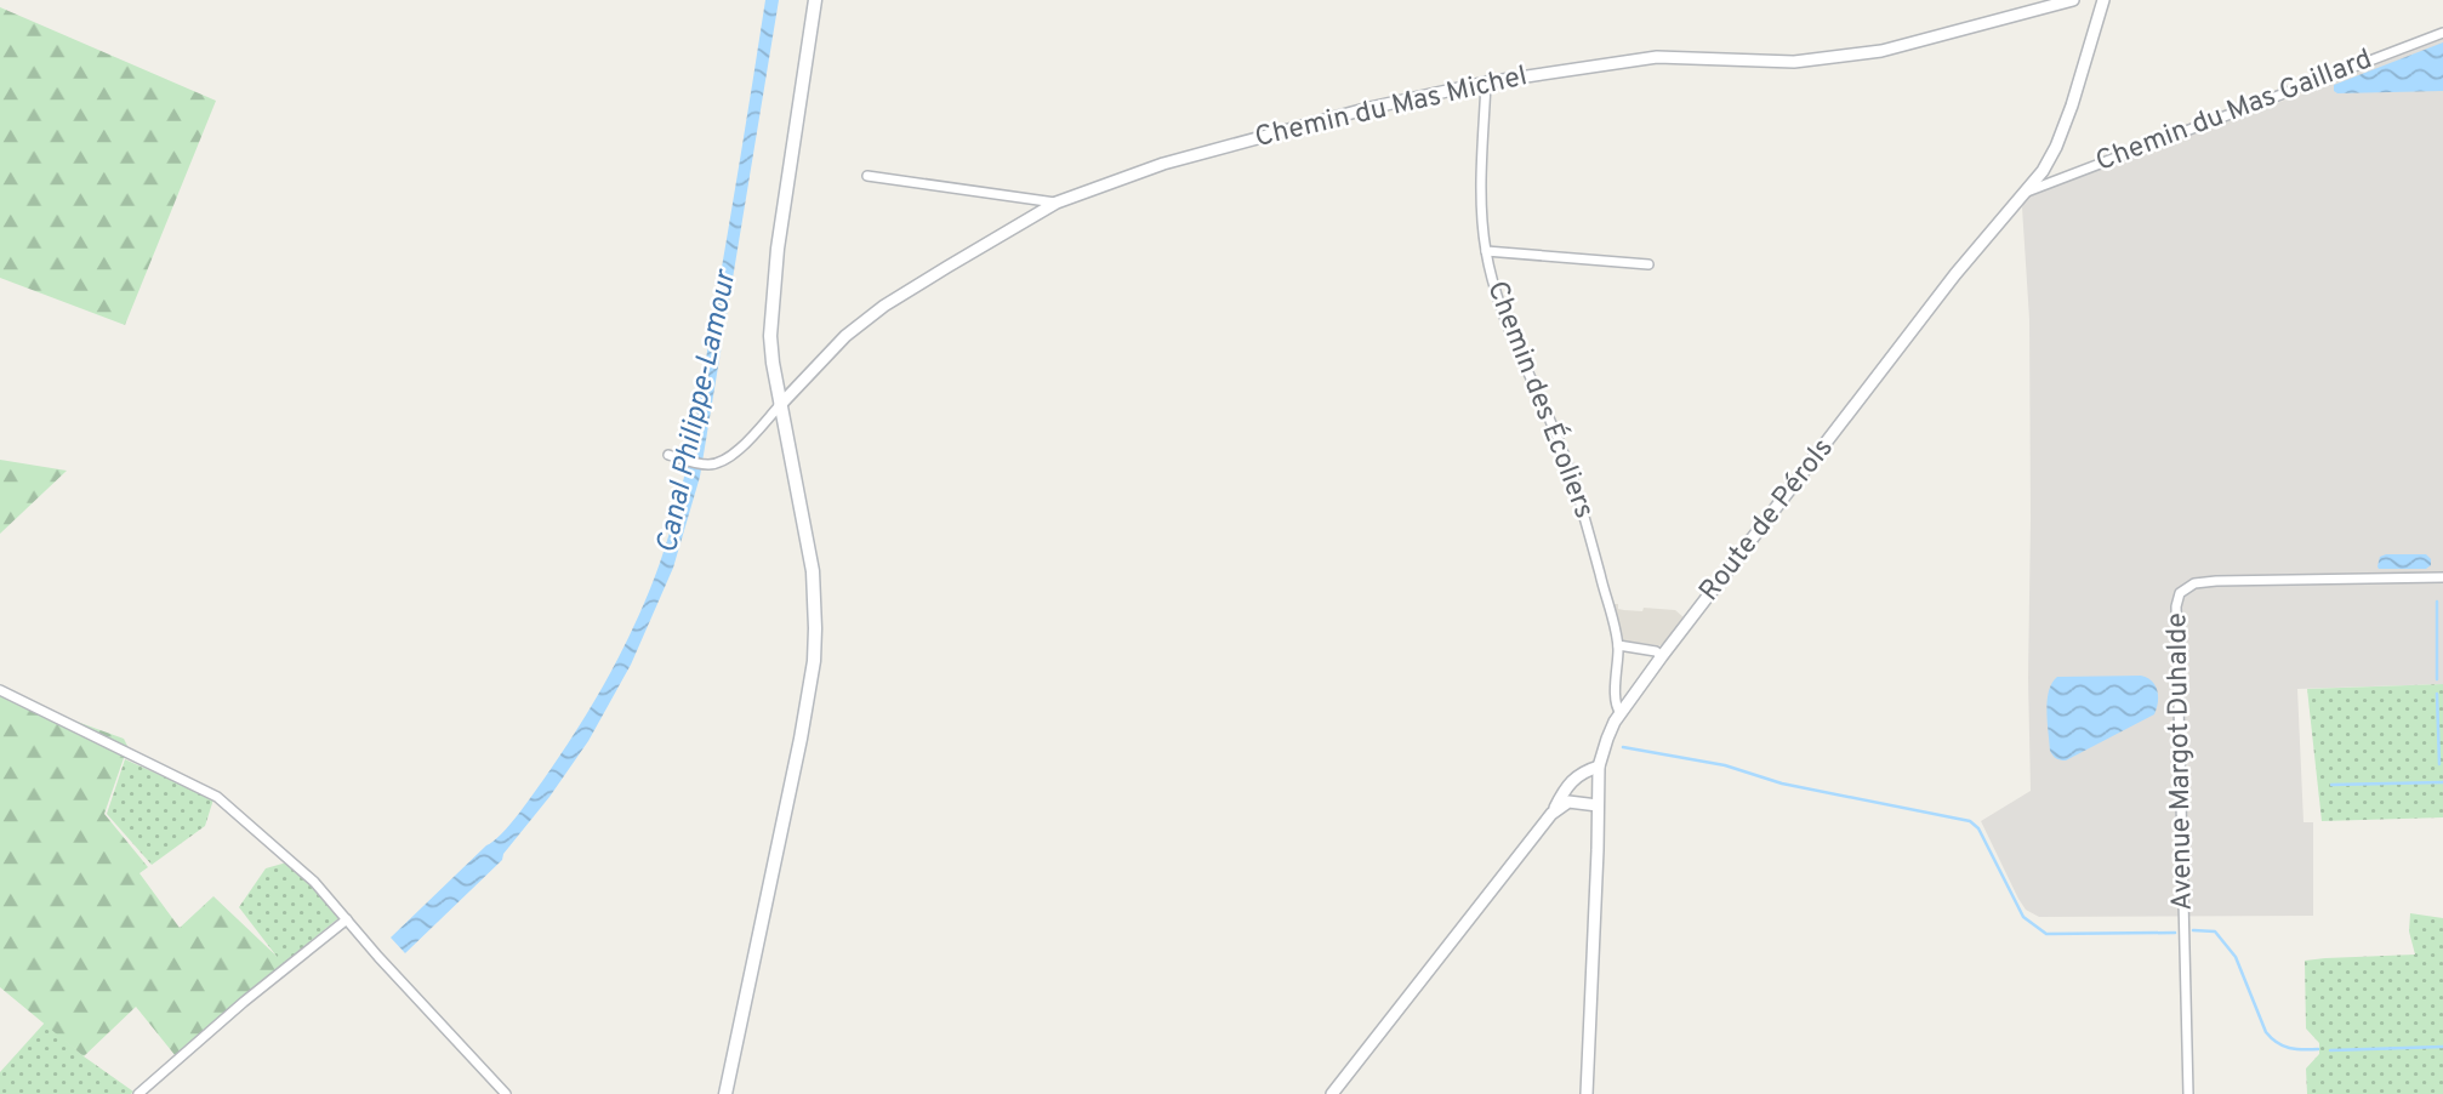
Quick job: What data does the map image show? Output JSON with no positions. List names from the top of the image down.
{
  "streets": {
    "street": [
      "Chemin du Mas Michel",
      "Chemin du Mas Gaillard",
      "Chemin des Écoliers",
      "Route de Pérols",
      "Avenue Margot Duhalde"
    ]
  },
  "crossings": [
    ["Chemin du Mas Michel", "Chemin des Écoliers"],
    ["Chemin du Mas Gaillard", "Route de Pérols"],
    ["Chemin des Écoliers", "Route de Pérols"]
  ],
  "water": ["Canal Philippe-Lamour"]
}
